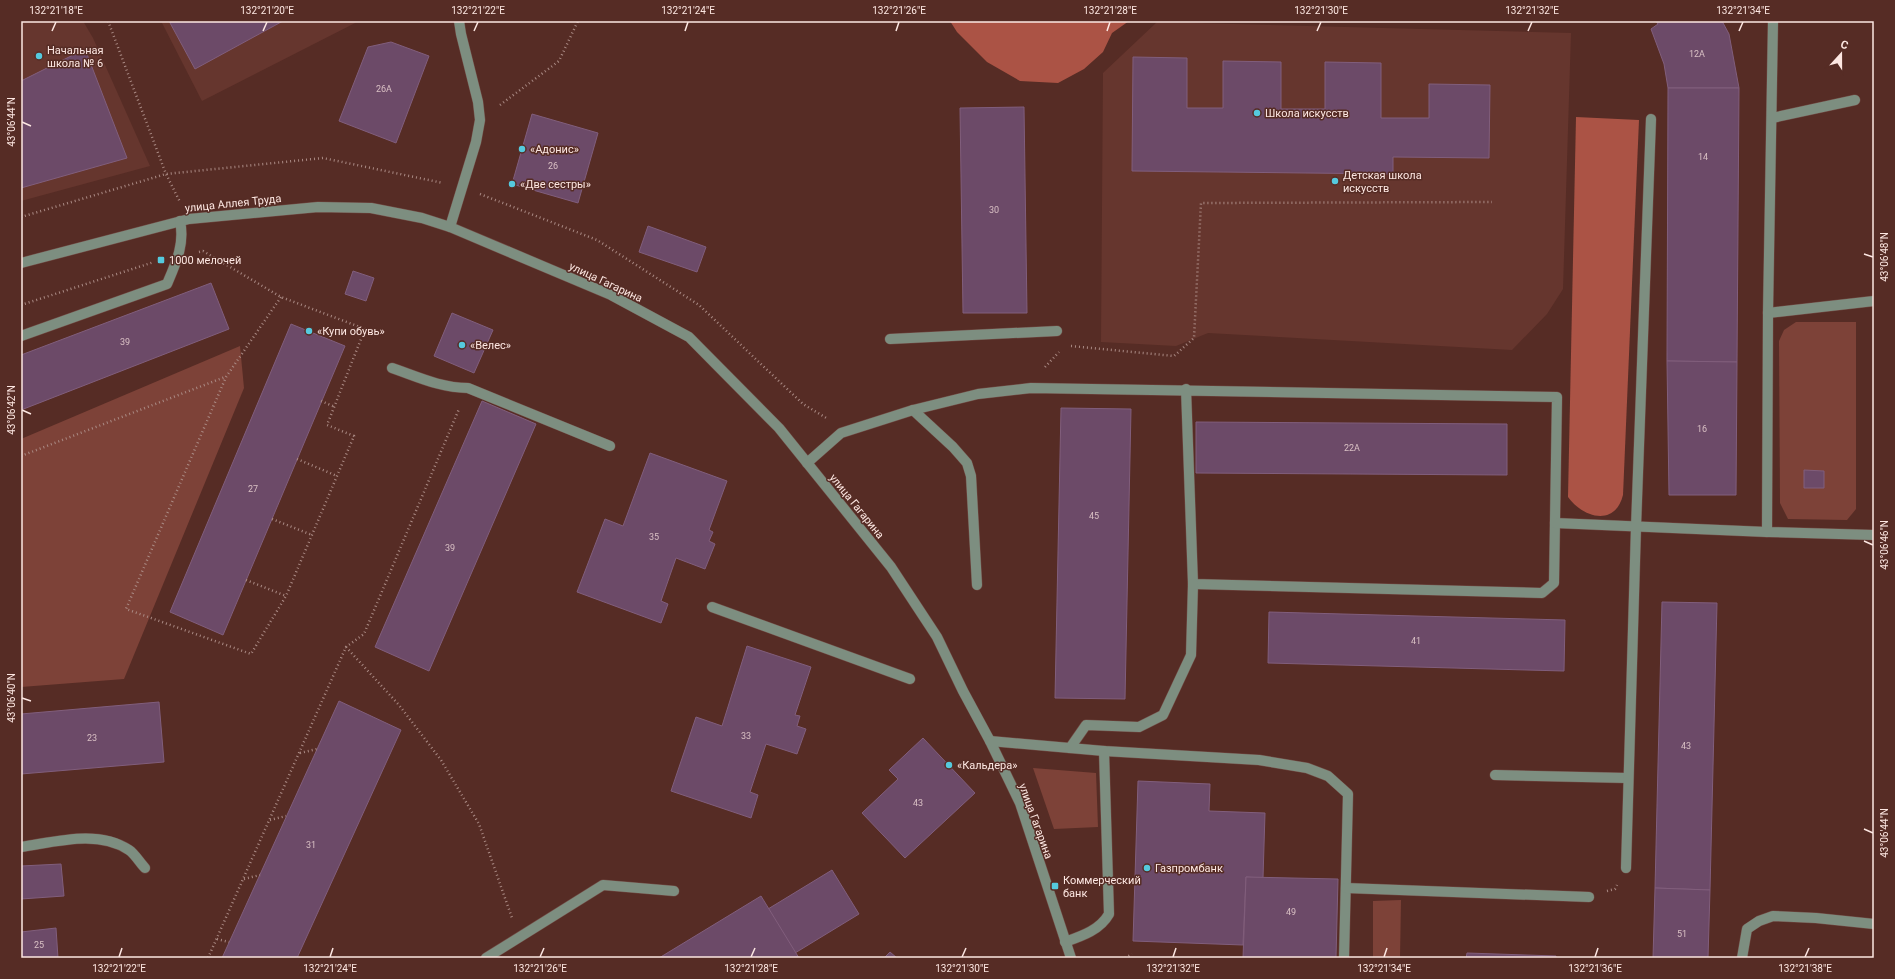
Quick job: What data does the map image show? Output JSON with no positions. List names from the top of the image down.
{
  "streets": {
    "street": ["улица Аллея Труда", "улица Гагарина"]
  },
  "crossings": [
    ["улица Аллея Труда", "улица Гагарина"]
  ],
  "places": {
    "other": [
      "Начальная школа № 6",
      "Школа искусств",
      "«Адонис»",
      "Детская школа искусств",
      "«Две сестры»",
      "«Купи обувь»",
      "«Велес»",
      "«Кальдера»",
      "Газпромбанк"
    ],
    "transit": ["1000 мелочей", "Коммерческий банк"]
  },
  "house_numbers": [
    "12А",
    "26А",
    "14",
    "26",
    "30",
    "39",
    "16",
    "22А",
    "27",
    "45",
    "35",
    "39",
    "41",
    "33",
    "23",
    "43",
    "43",
    "31",
    "49",
    "51",
    "25"
  ],
  "north": "top",
  "coordinates": [
    "132°21'18\"E",
    "132°21'20\"E",
    "132°21'22\"E",
    "132°21'24\"E",
    "132°21'26\"E",
    "132°21'28\"E",
    "132°21'30\"E",
    "132°21'32\"E",
    "132°21'34\"E",
    "43°06'44\"N",
    "43°06'48\"N",
    "43°06'42\"N",
    "43°06'46\"N",
    "43°06'40\"N",
    "132°21'36\"E",
    "132°21'38\"E"
  ]
}
